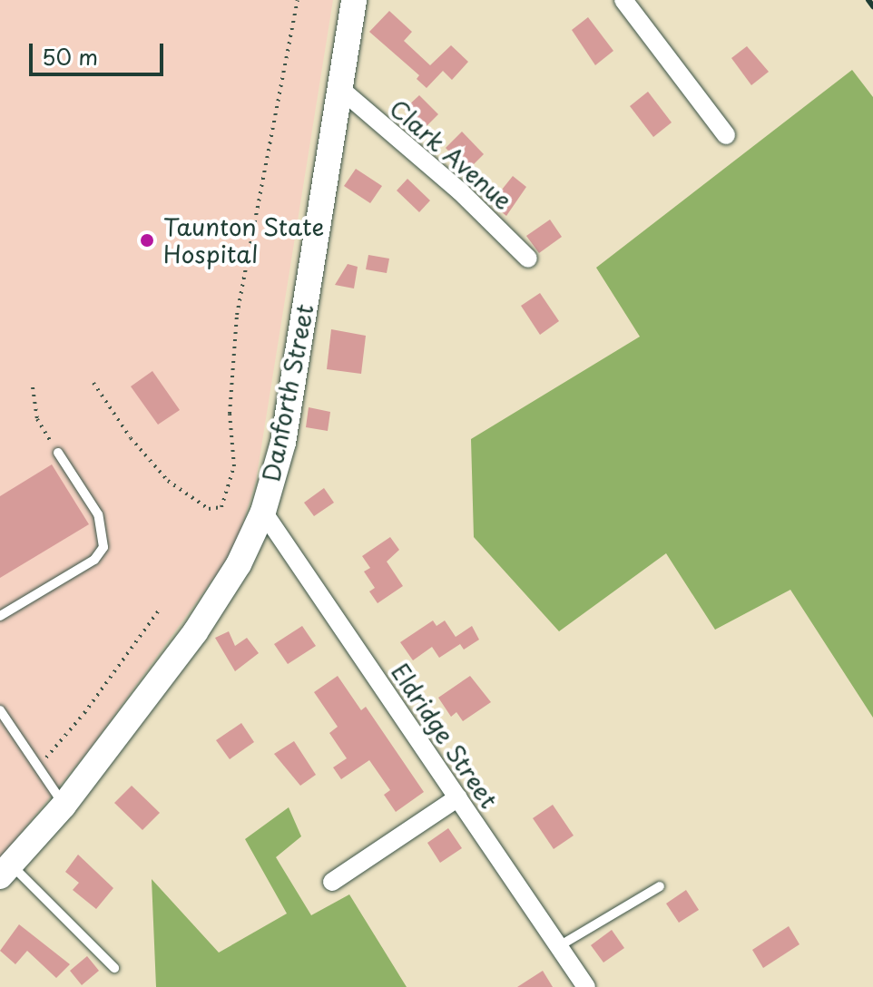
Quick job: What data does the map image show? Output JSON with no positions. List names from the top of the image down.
{
  "streets": {
    "street": ["Clark Avenue", "Danforth Street", "Eldridge Street"]
  },
  "crossings": [
    ["Clark Avenue", "Danforth Street"],
    ["Danforth Street", "Eldridge Street"]
  ],
  "places": ["Taunton State Hospital"],
  "scale_bar": "50 m"
}
